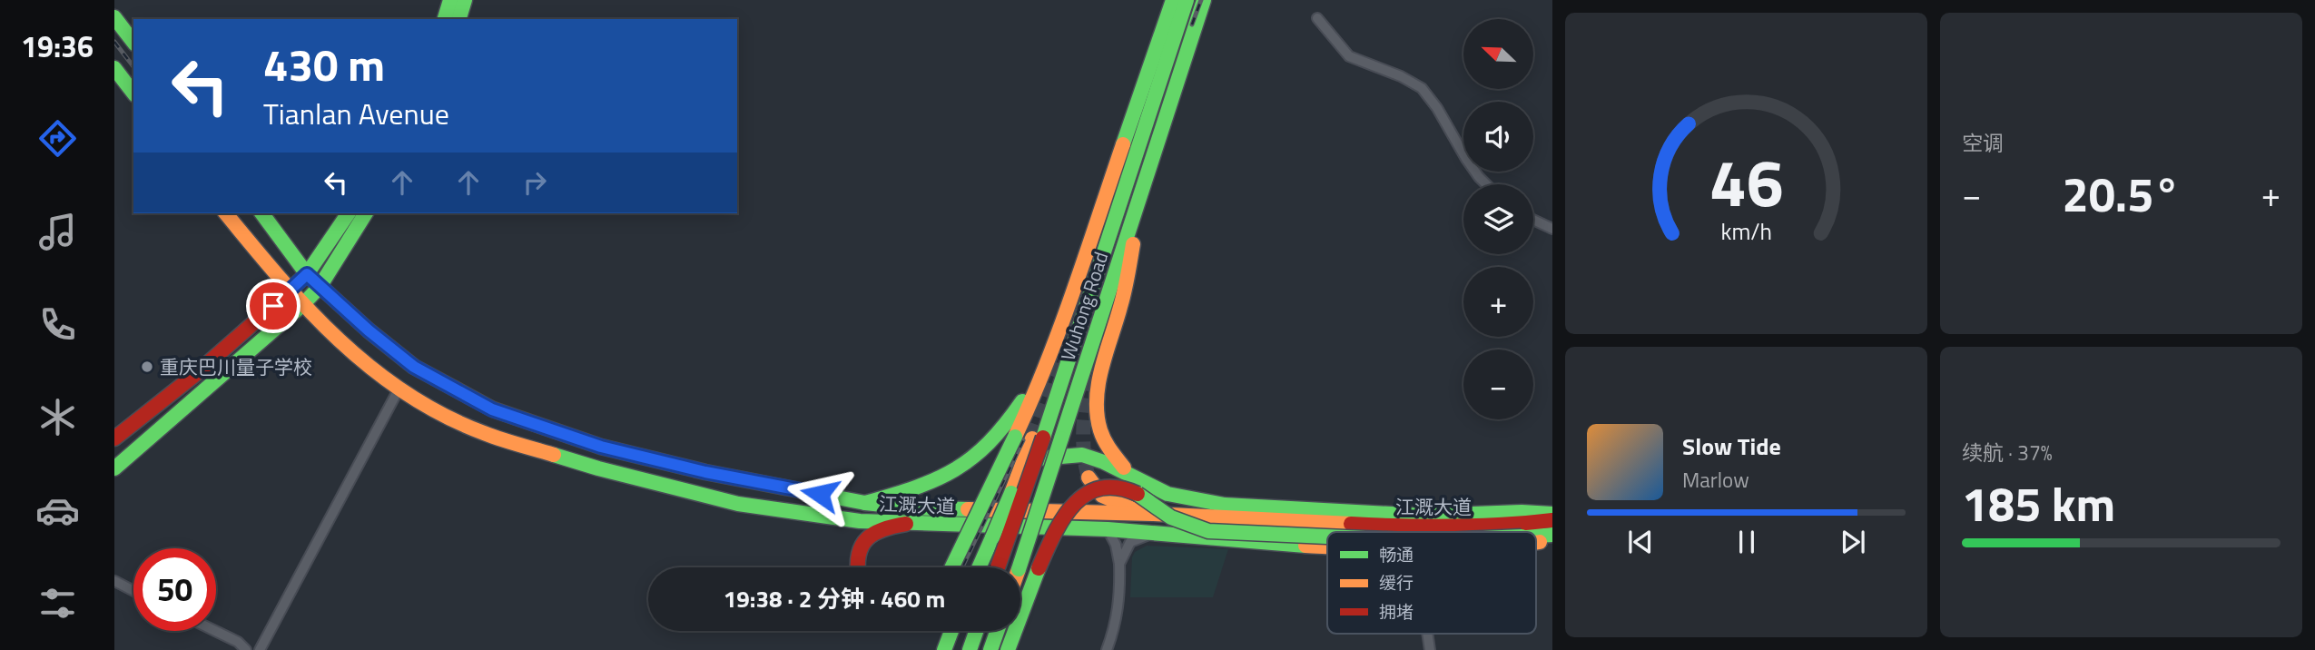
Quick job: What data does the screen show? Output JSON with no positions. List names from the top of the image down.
{
  "streets": {
    "main road": ["Wuhong Road", "江溉大道"]
  },
  "places": ["重庆巴川量子学校"],
  "legend": ["畅通", "缓行", "拥堵"],
  "north": "top left",
  "page": {
    "tabs": "19:36",
    "tile": [
      "空调",
      ["续航 · 37%", "185 km"]
    ],
    "map_buttons": ["+", "−"],
    "turn": ["430 m", "Tianlan Avenue"],
    "heat": ["−", "20.5°", "+"],
    "song": ["Slow Tide", "Marlow"],
    "limit": "50",
    "trip": "19:38 · 2 分钟 · 460 m",
    "gauge": ["46", "km/h"]
  }
}
